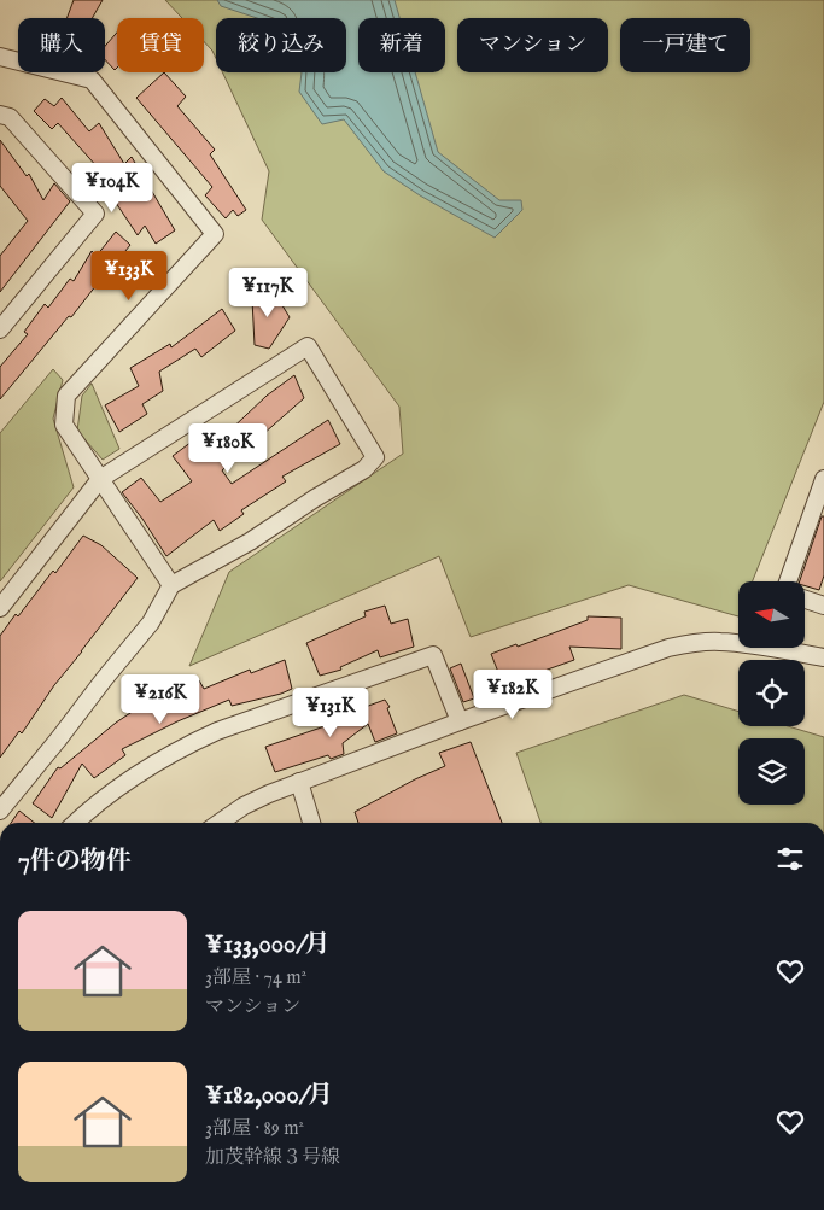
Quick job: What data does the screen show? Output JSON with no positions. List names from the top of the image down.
{
  "north": "left",
  "page": {
    "chip": [
      "購入",
      "賃貸",
      "絞り込み",
      "新着",
      "マンション",
      "一戸建て"
    ],
    "price": [
      "¥104K",
      "¥133K",
      "¥117K",
      "¥180K",
      "¥182K",
      "¥216K",
      "¥131K"
    ],
    "heading": "7件の物件",
    "list": [
      {
        "name": "¥133,000/月",
        "note": "3部屋 · 74 m² · マンション"
      },
      {
        "name": "¥182,000/月",
        "note": "3部屋 · 89 m² · 加茂幹線３号線"
      }
    ]
  }
}
